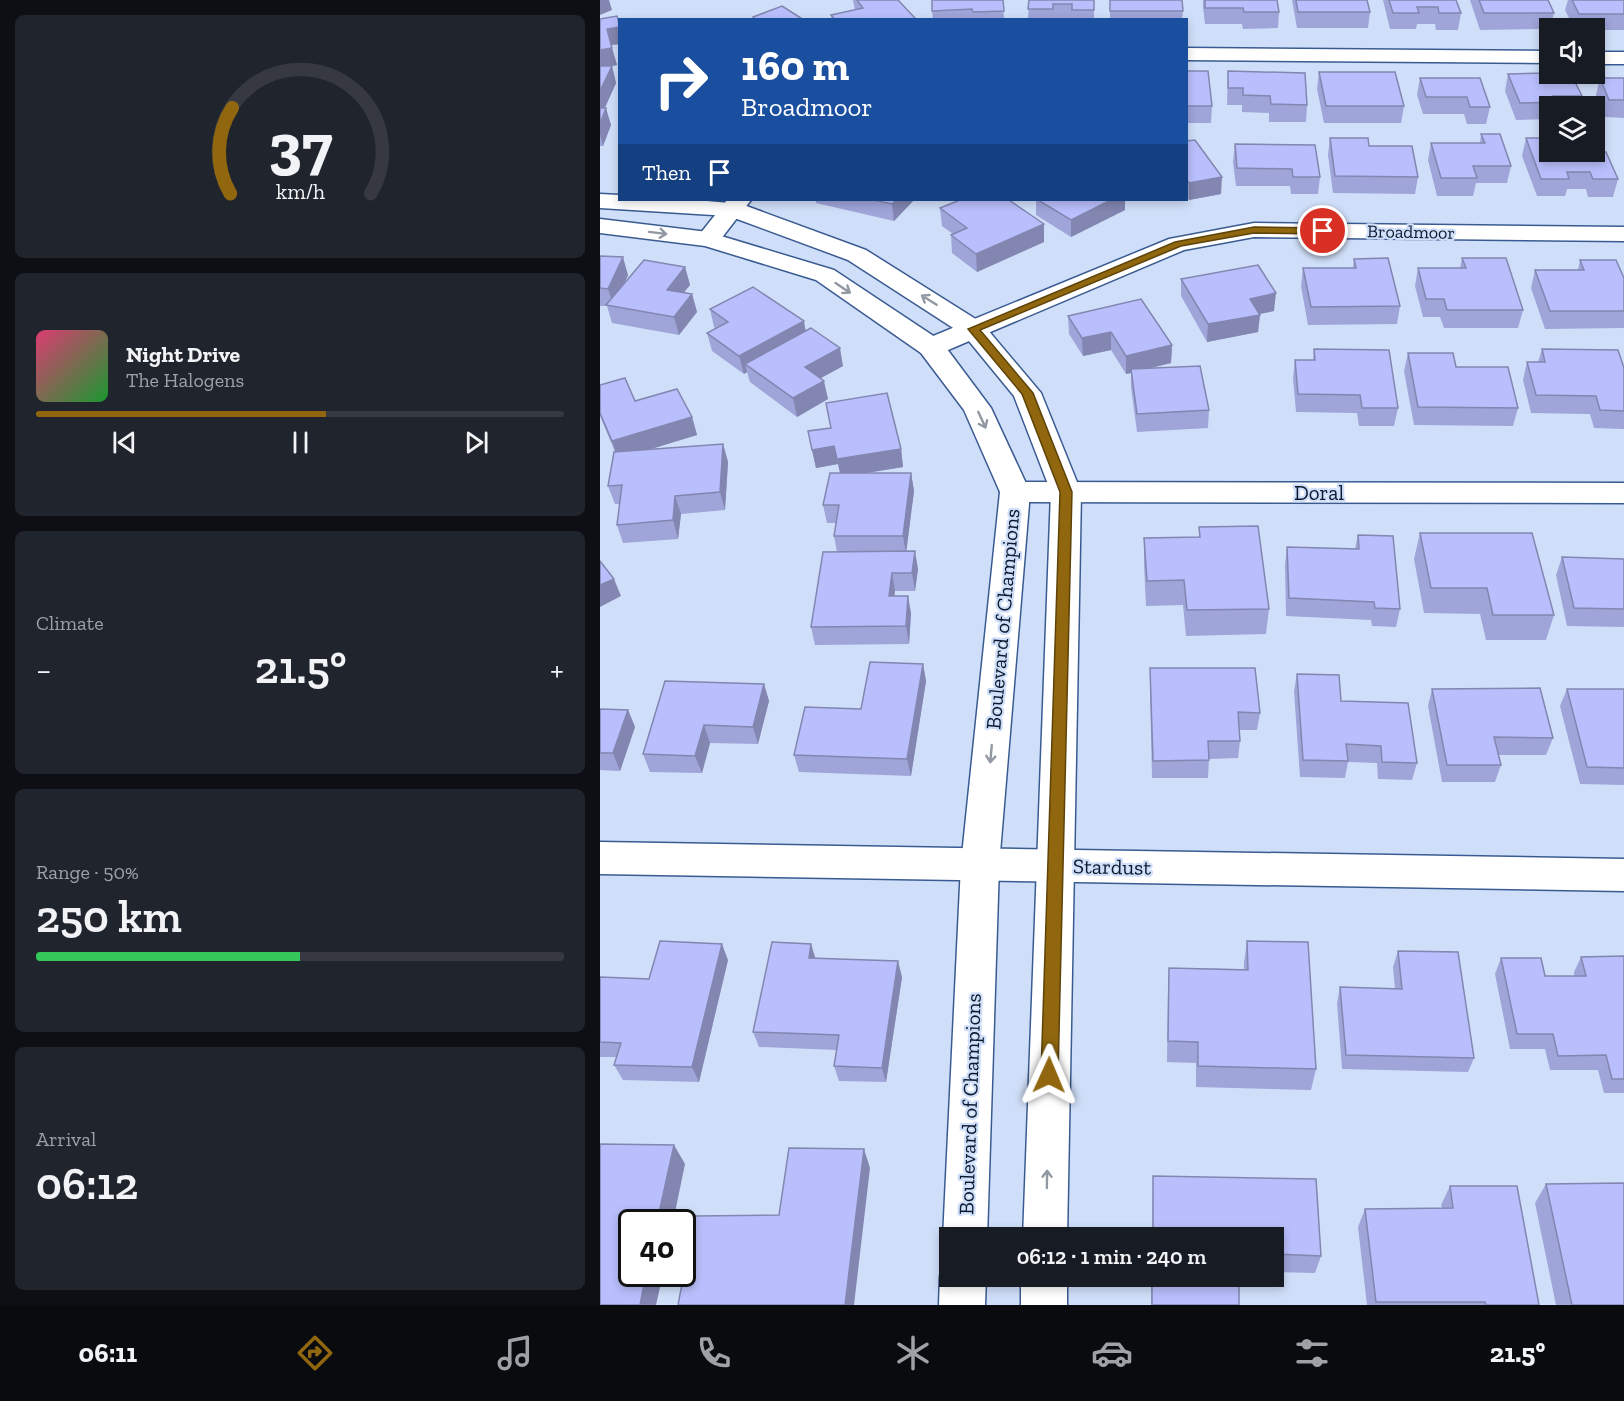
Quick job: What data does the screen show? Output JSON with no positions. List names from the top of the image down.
{
  "streets": {
    "street": [
      "Broadmoor",
      "Doral",
      "Boulevard of Champions",
      "Stardust"
    ]
  },
  "crossings": [
    ["Broadmoor", "Boulevard of Champions"],
    ["Doral", "Boulevard of Champions"],
    ["Boulevard of Champions", "Stardust"]
  ],
  "one_way": ["Boulevard of Champions"],
  "page": {
    "turn": ["160 m", "Broadmoor"],
    "then": "Then",
    "song": ["Night Drive", "The Halogens"],
    "tile": [
      "Climate",
      ["Range · 50%", "250 km"],
      ["Arrival", "06:12"]
    ],
    "heat": ["−", "21.5°", "+"],
    "limit": "40",
    "trip": "06:12 · 1 min · 240 m",
    "tabs": ["06:11", "21.5°"],
    "gauge": ["37", "km/h"]
  }
}
